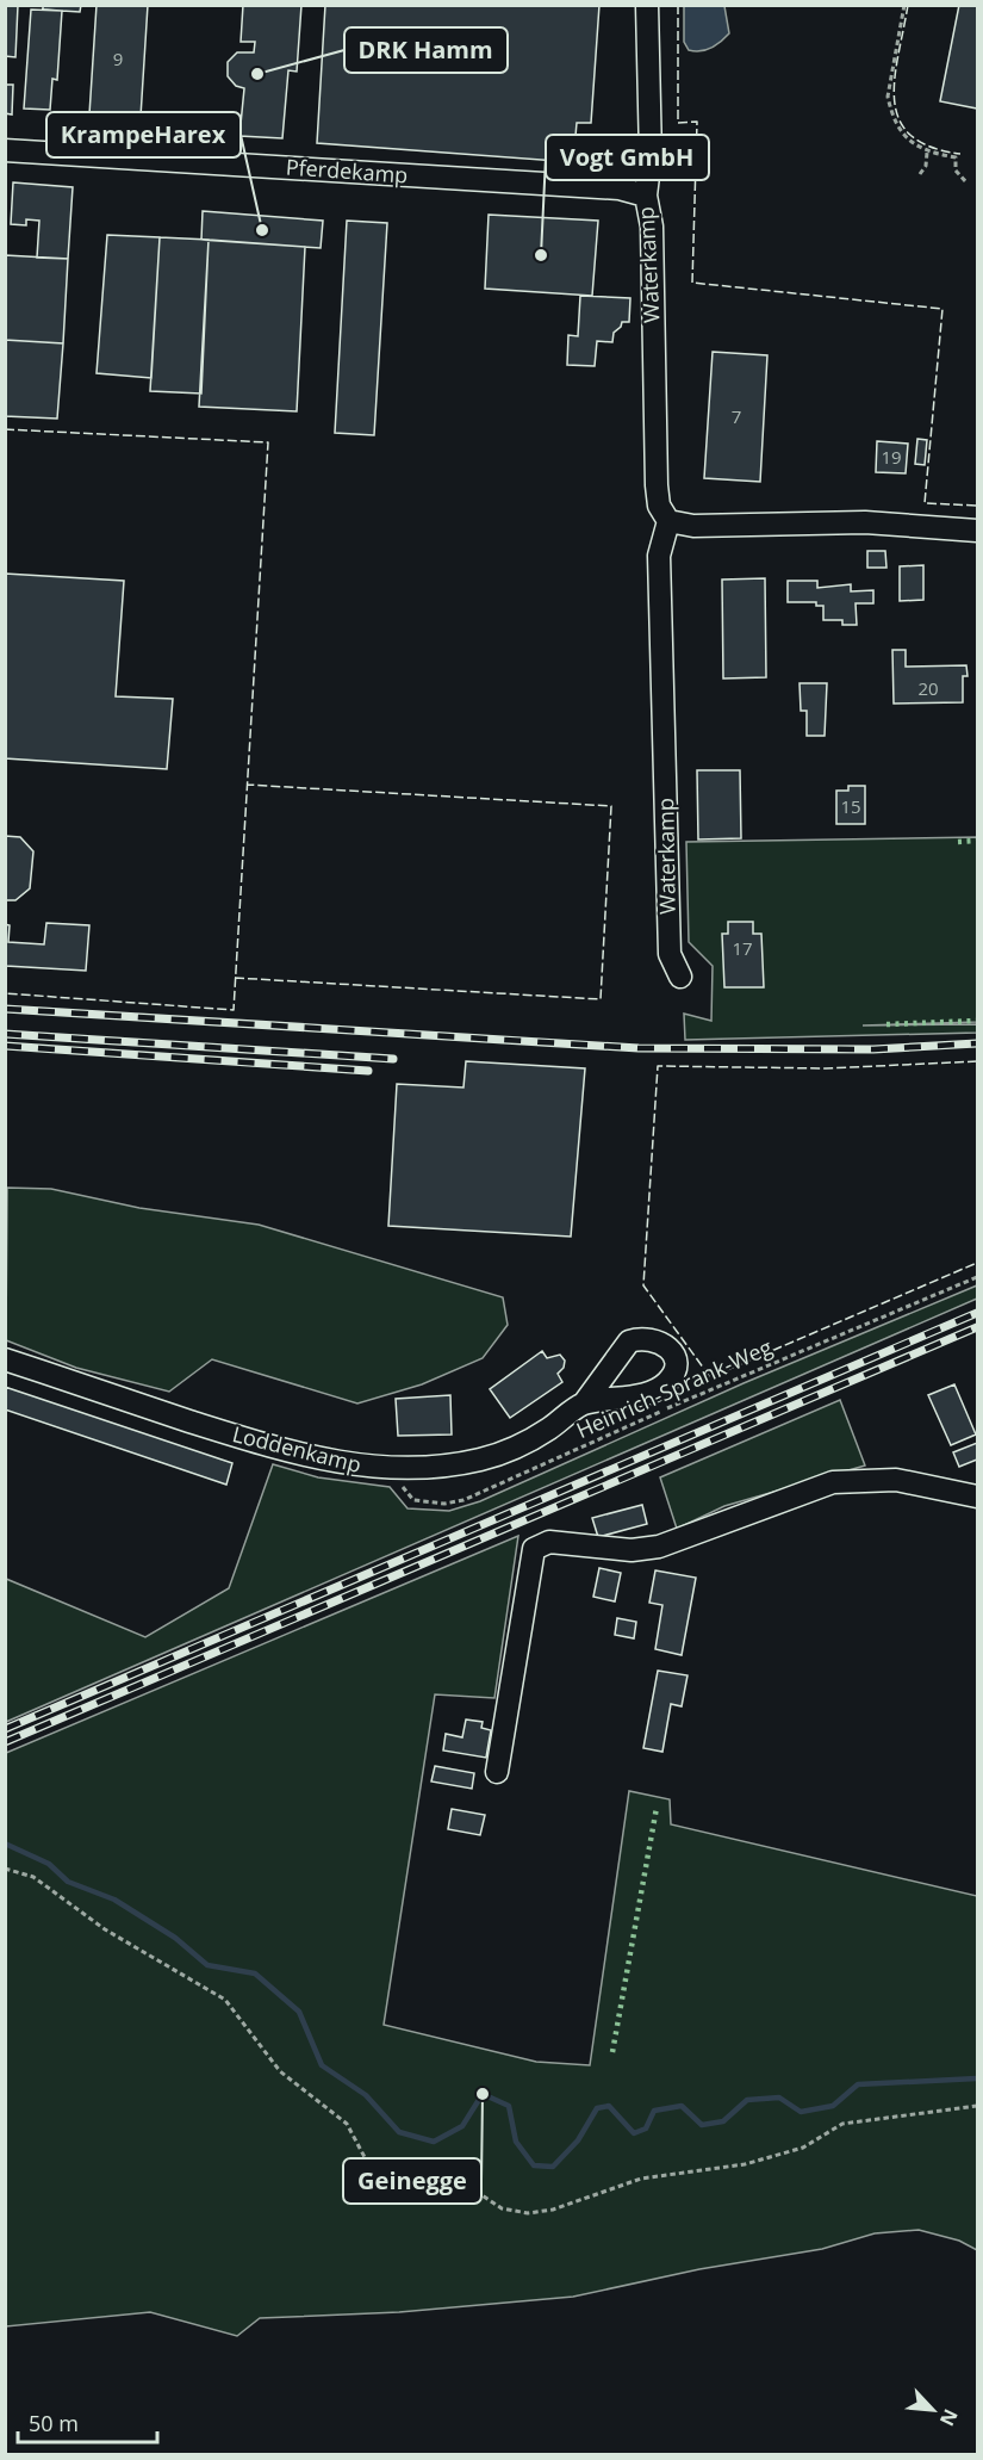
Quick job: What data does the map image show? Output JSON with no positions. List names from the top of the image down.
{
  "streets": {
    "street": ["Pferdekamp", "Waterkamp", "Loddenkamp"],
    "path": ["Heinrich-Sprank-Weg"]
  },
  "crossings": [
    ["Pferdekamp", "Waterkamp"],
    ["Heinrich-Sprank-Weg", "Loddenkamp"]
  ],
  "places": [
    "DRK Hamm",
    "KrampeHarex",
    "Vogt GmbH",
    "Geinegge"
  ],
  "house_numbers": [
    "9",
    "7",
    "19",
    "20",
    "15",
    "17"
  ],
  "scale_bar": "50 m",
  "north": "bottom right"
}
